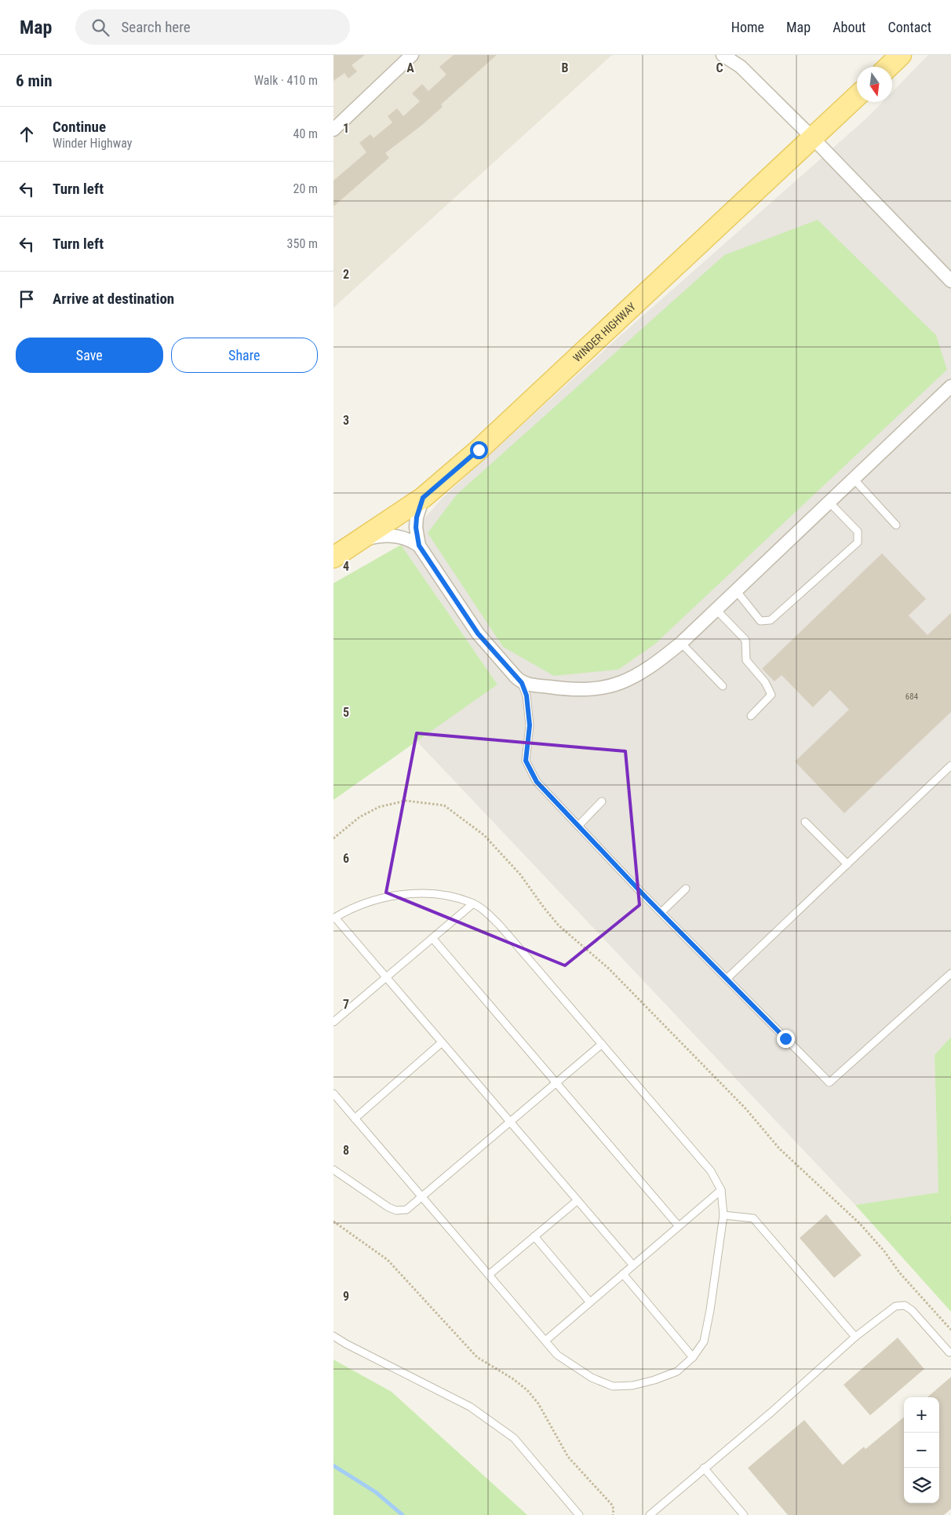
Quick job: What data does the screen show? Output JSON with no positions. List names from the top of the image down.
{
  "streets": {
    "main road": ["WINDER HIGHWAY"]
  },
  "house_numbers": ["684"],
  "north": "bottom",
  "page": {
    "header": "Map",
    "search": "Search here",
    "nav": [
      "Home",
      "Map",
      "About",
      "Contact"
    ],
    "heading": ["6 min", "Walk · 410 m"],
    "list": [
      ["Continue", "Winder Highway", "40 m"],
      ["Turn left", "20 m"],
      ["Turn left", "350 m"],
      "Arrive at destination"
    ],
    "buttons": ["Save", "Share"],
    "map_buttons": ["+", "−"]
  },
  "grid": {
    "columns": ["A", "B", "C"],
    "rows": [
      "1",
      "2",
      "3",
      "4",
      "5",
      "6",
      "7",
      "8",
      "9"
    ]
  }
}
